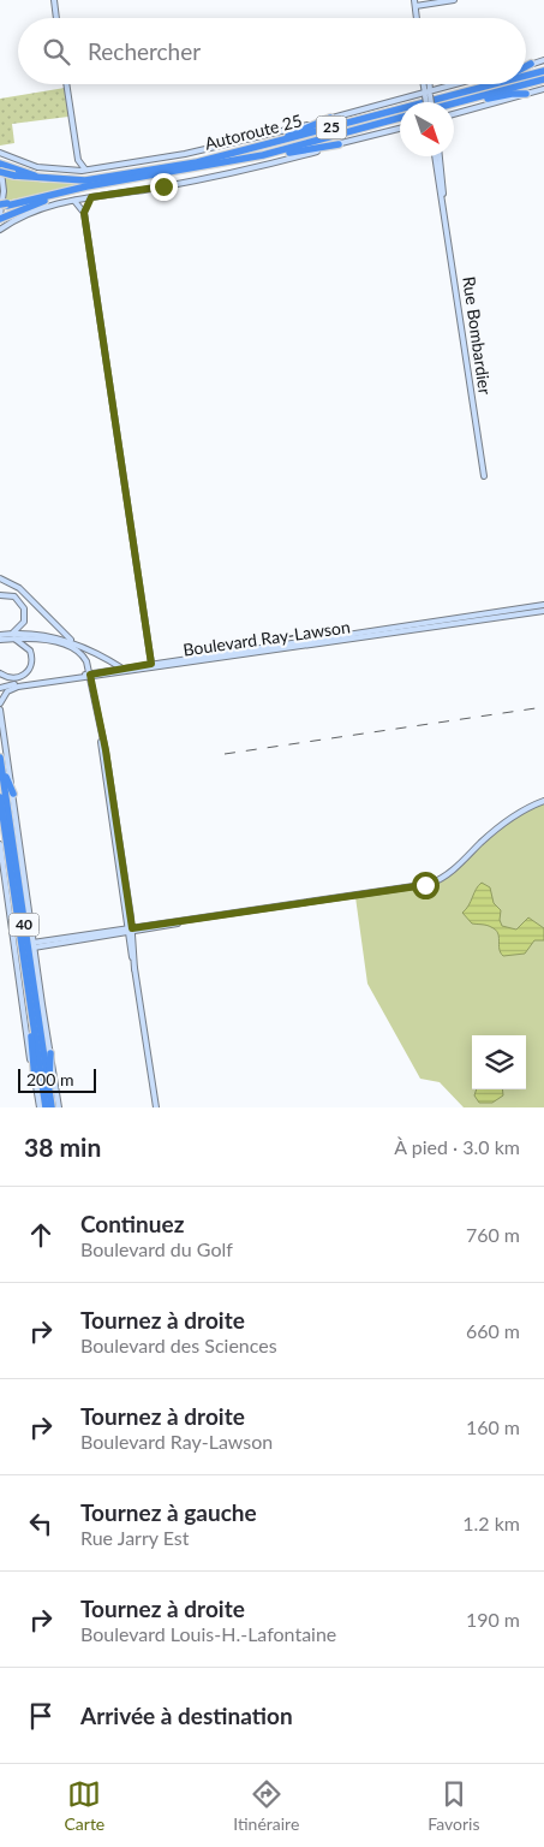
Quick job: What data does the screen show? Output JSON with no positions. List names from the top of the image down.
{
  "streets": {
    "highway": ["25", "Autoroute 25", "40"],
    "street": ["Rue Bombardier", "Boulevard Ray-Lawson"]
  },
  "scale_bar": "200 m",
  "north": "bottom right",
  "page": {
    "search": "Rechercher",
    "scale": "200 m",
    "heading": ["38 min", "À pied · 3.0 km"],
    "list": [
      ["Continuez", "Boulevard du Golf", "760 m"],
      ["Tournez à droite", "Boulevard des Sciences", "660 m"],
      ["Tournez à droite", "Boulevard Ray-Lawson", "160 m"],
      ["Tournez à gauche", "Rue Jarry Est", "1.2 km"],
      ["Tournez à droite", "Boulevard Louis-H.-Lafontaine", "190 m"],
      "Arrivée à destination"
    ],
    "nav": ["Carte", "Itinéraire", "Favoris"]
  }
}
